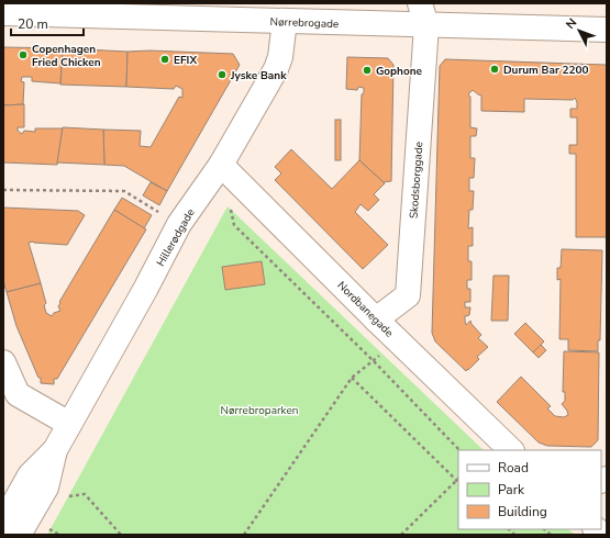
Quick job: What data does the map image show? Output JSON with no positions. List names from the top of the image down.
{
  "streets": {
    "street": [
      "Nørrebrogade",
      "Skodsborggade",
      "Hillerødgade",
      "Nordbanegade"
    ]
  },
  "crossings": [
    ["Nørrebrogade", "Skodsborggade"],
    ["Nørrebrogade", "Hillerødgade"],
    ["Skodsborggade", "Nordbanegade"],
    ["Hillerødgade", "Nordbanegade"]
  ],
  "parks": ["Nørrebroparken"],
  "places": [
    "Copenhagen Fried Chicken",
    "EFIX",
    "Durum Bar 2200",
    "Gophone",
    "Jyske Bank"
  ],
  "legend": ["Road", "Park", "Building"],
  "scale_bar": "20 m",
  "north": "top left"
}
